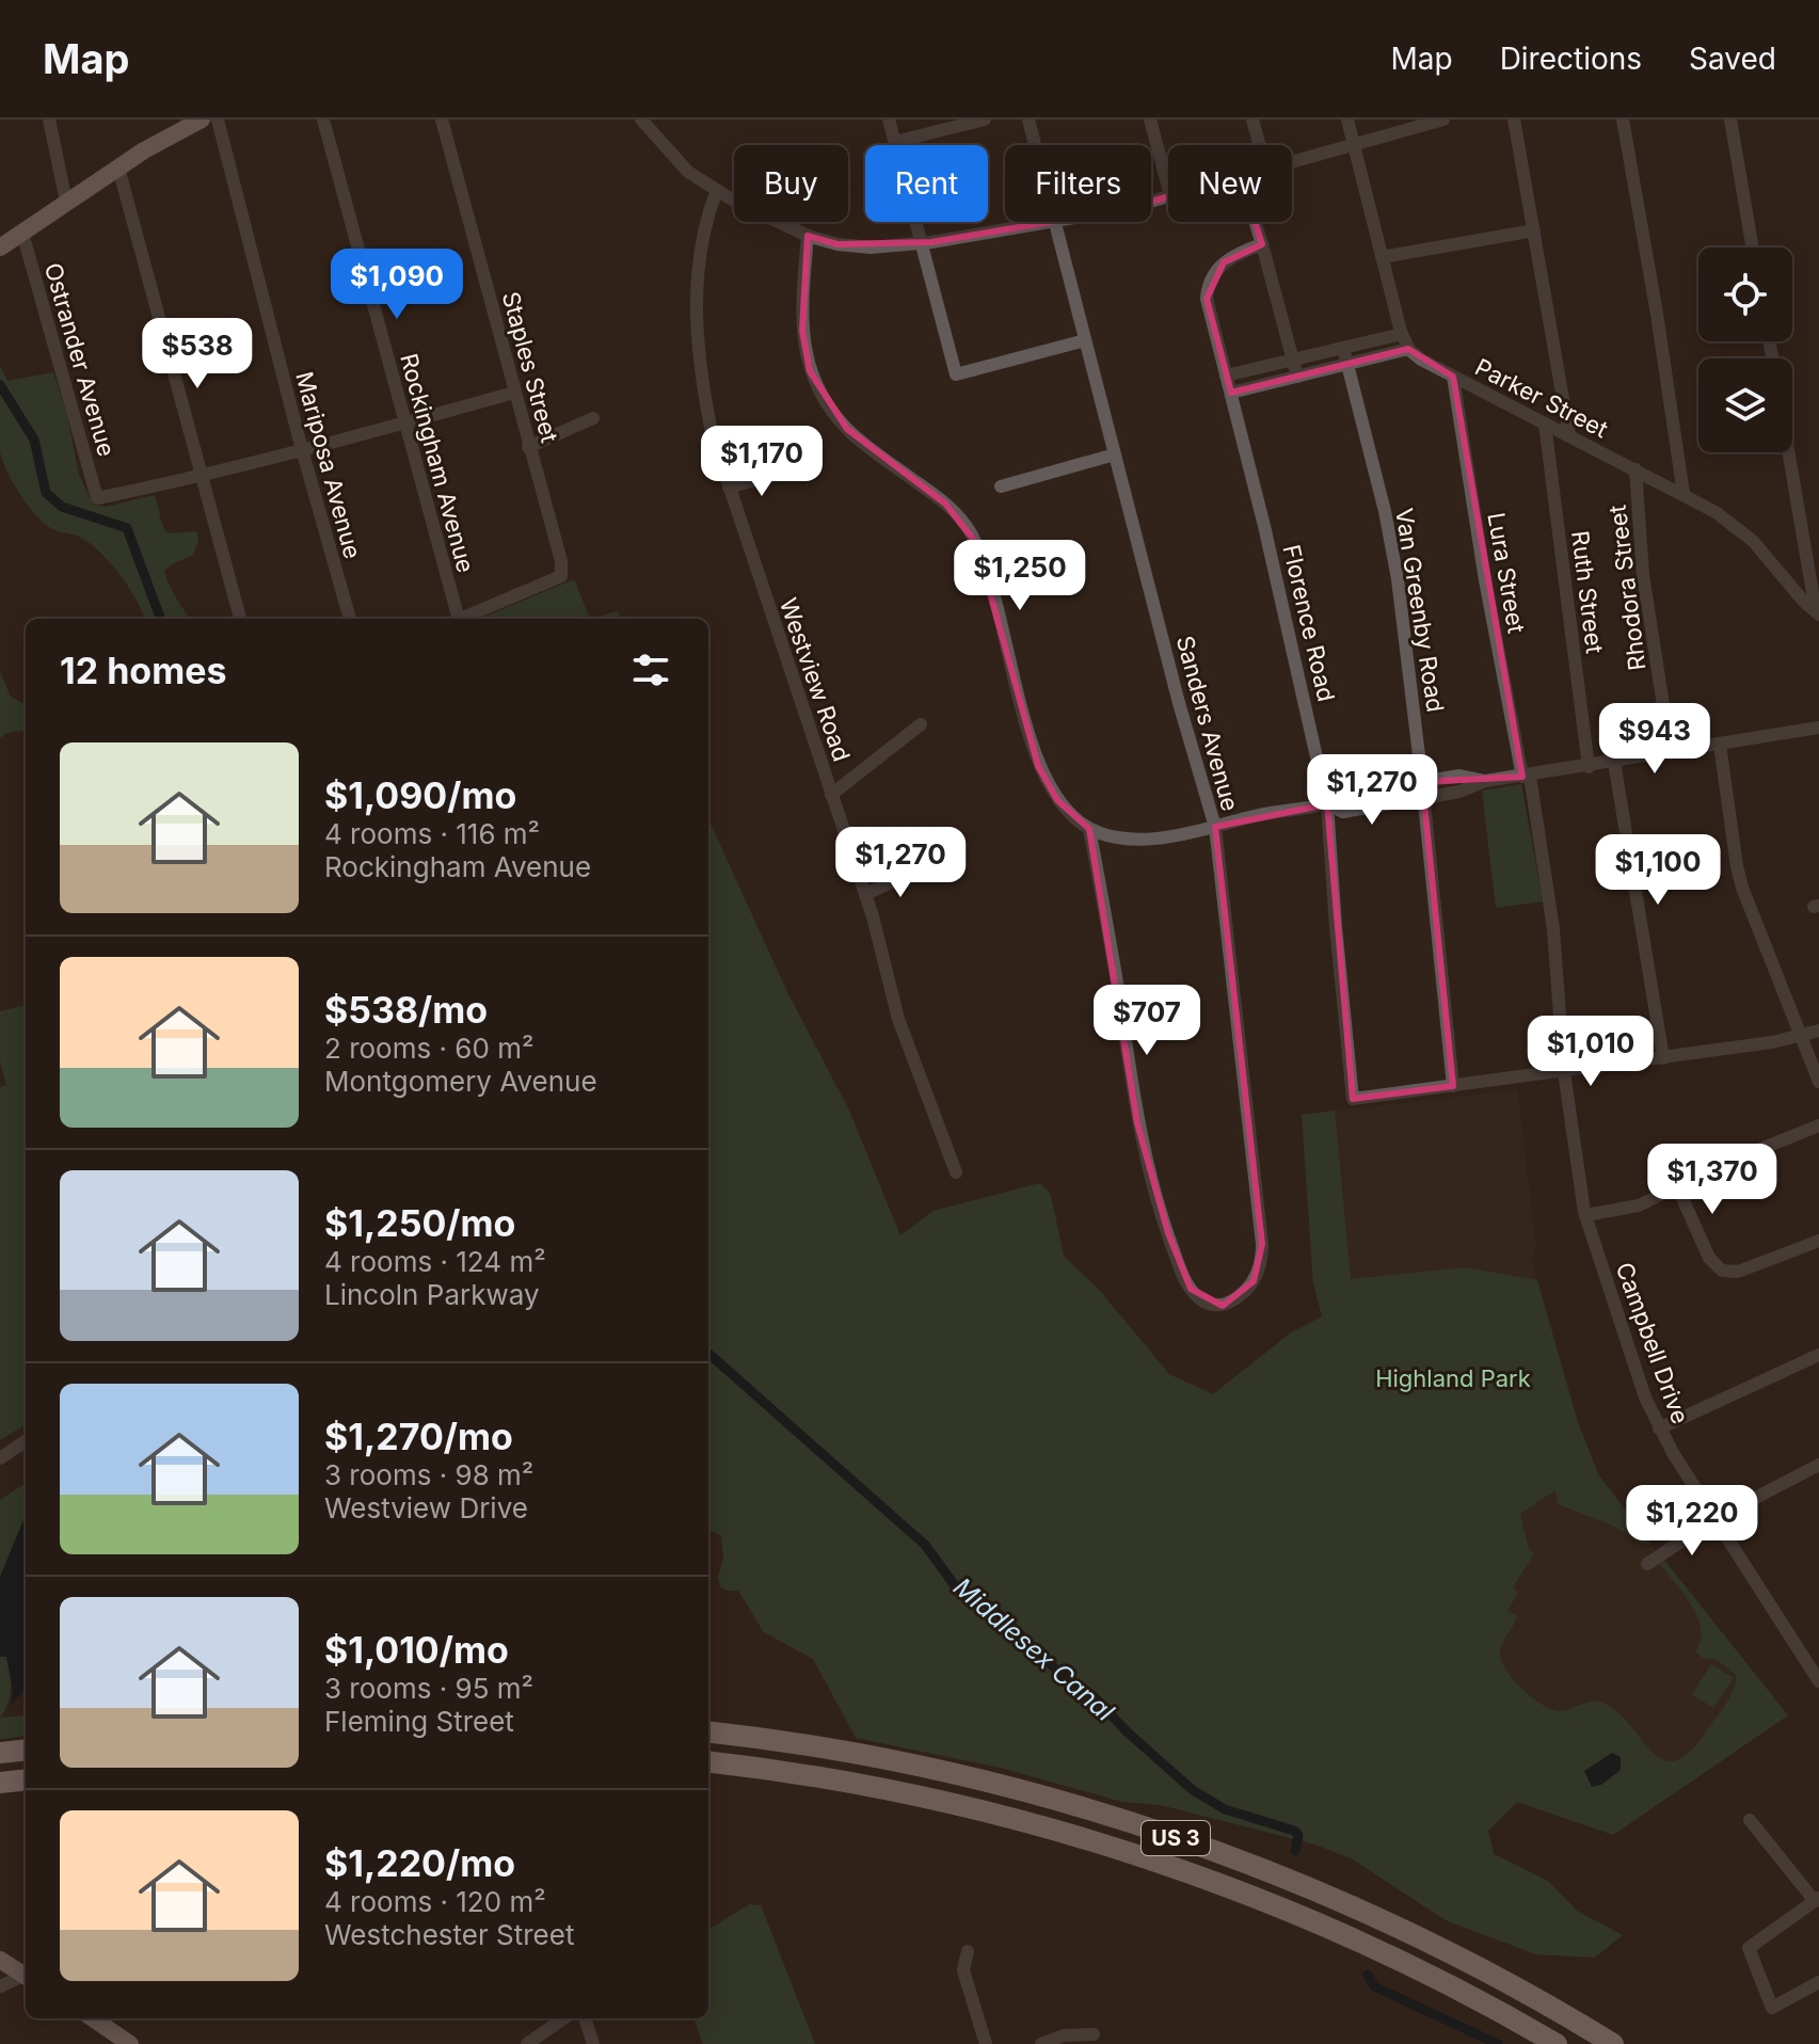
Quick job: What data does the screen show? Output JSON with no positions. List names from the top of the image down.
{
  "streets": {
    "highway": ["US 3"],
    "street": [
      "Ostrander Avenue",
      "Staples Street",
      "Parker Street",
      "Rockingham Avenue",
      "Mariposa Avenue",
      "Lura Street",
      "Rhodora Street",
      "Ruth Street",
      "Van Greenby Road",
      "Florence Road",
      "Westview Road",
      "Sanders Avenue",
      "Campbell Drive"
    ]
  },
  "crossings": [
    ["Parker Street", "Lura Street"],
    ["Parker Street", "Rhodora Street"],
    ["Parker Street", "Ruth Street"],
    ["Lura Street", "Campbell Drive"],
    ["Van Greenby Road", "Florence Road"]
  ],
  "water": ["Middlesex Canal"],
  "parks": ["Highland Park"],
  "page": {
    "header": "Map",
    "nav": ["Map", "Directions", "Saved"],
    "chip": [
      "Buy",
      "Rent",
      "Filters",
      "New"
    ],
    "price": [
      "$1,090",
      "$538",
      "$1,170",
      "$1,250",
      "$943",
      "$1,270",
      "$1,270",
      "$1,100",
      "$707",
      "$1,010",
      "$1,370",
      "$1,220"
    ],
    "heading": "12 homes",
    "list": [
      {
        "name": "$1,090/mo",
        "note": "4 rooms · 116 m² · Rockingham Avenue"
      },
      {
        "name": "$538/mo",
        "note": "2 rooms · 60 m² · Montgomery Avenue"
      },
      {
        "name": "$1,250/mo",
        "note": "4 rooms · 124 m² · Lincoln Parkway"
      },
      {
        "name": "$1,270/mo",
        "note": "3 rooms · 98 m² · Westview Drive"
      },
      {
        "name": "$1,010/mo",
        "note": "3 rooms · 95 m² · Fleming Street"
      },
      {
        "name": "$1,220/mo",
        "note": "4 rooms · 120 m² · Westchester Street"
      }
    ]
  }
}
